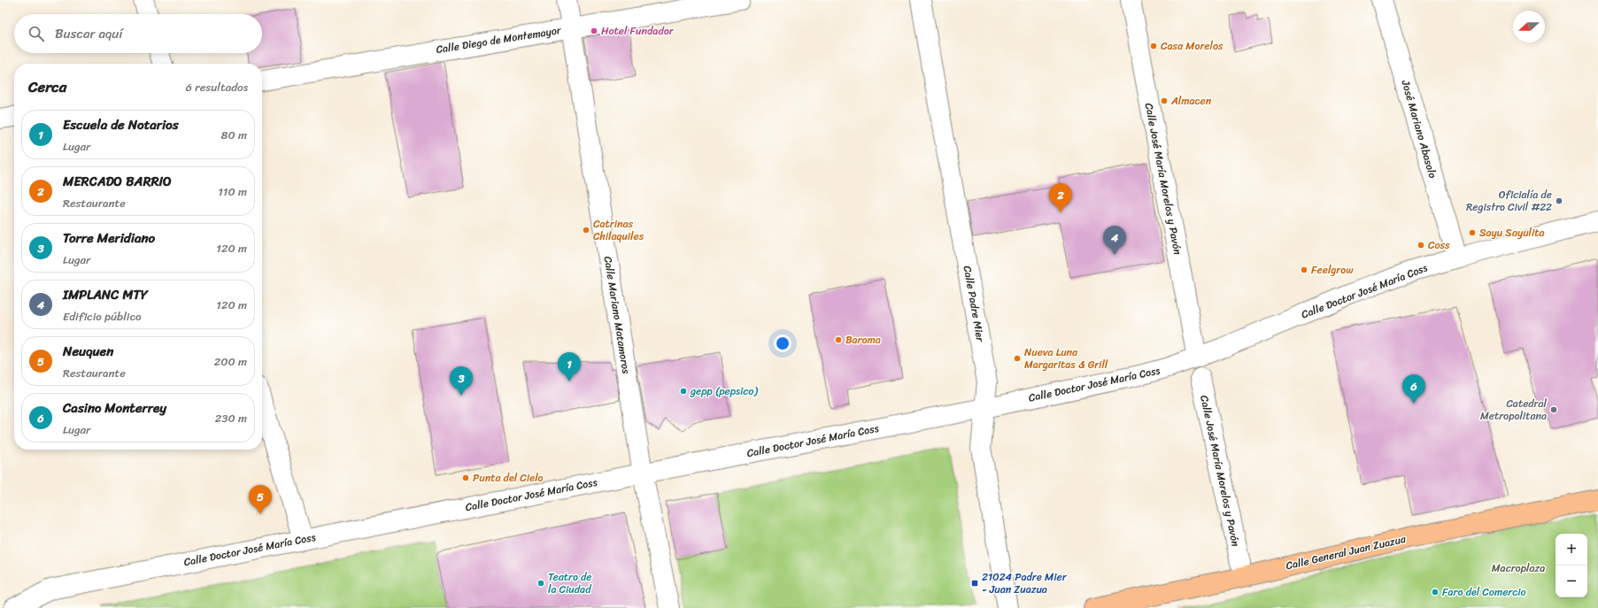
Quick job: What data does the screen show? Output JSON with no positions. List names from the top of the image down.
{
  "streets": {
    "main road": ["Calle General Juan Zuazua"],
    "street": [
      "Calle Diego de Montemayor",
      "José Mariano Abasolo",
      "Calle José María Morelos y Pavón",
      "Calle Doctor José María Coss",
      "Calle Padre Mier",
      "Calle Mariano Matamoros"
    ]
  },
  "crossings": [
    ["Calle Diego de Montemayor", "Calle Mariano Matamoros"],
    ["José Mariano Abasolo", "Calle Doctor José María Coss"],
    ["Calle José María Morelos y Pavón", "Calle Doctor José María Coss"],
    ["Calle Doctor José María Coss", "Calle Padre Mier"],
    ["Calle Doctor José María Coss", "Calle Mariano Matamoros"]
  ],
  "parks": ["Macroplaza"],
  "places": {
    "other": [
      "Hotel Fundador",
      "Casa Morelos",
      "Almacen",
      "Oficialía de Registro Civil #22",
      "Catrinas Chilaquiles",
      "Sayu Sayulita",
      "Coss",
      "Feelgrow",
      "Baroma",
      "Nueva Luna Margaritas & Grill",
      "gepp (pepsico)",
      "Catedral Metropolitana",
      "Punta del Cielo",
      "Teatro de la Ciudad",
      "Faro del Comercio"
    ],
    "transit": ["21024 Padre Mier - Juan Zuazua"]
  },
  "north": "left",
  "page": {
    "search": "Buscar aquí",
    "heading": ["Cerca", "6 resultados"],
    "list": [
      {
        "mark": "1",
        "name": "Escuela de Notarios",
        "note": "Lugar",
        "value": "80 m"
      },
      {
        "mark": "2",
        "name": "MERCADO BARRIO",
        "note": "Restaurante",
        "value": "110 m"
      },
      {
        "mark": "3",
        "name": "Torre Meridiano",
        "note": "Lugar",
        "value": "120 m"
      },
      {
        "mark": "4",
        "name": "IMPLANC MTY",
        "note": "Edificio público",
        "value": "120 m"
      },
      {
        "mark": "5",
        "name": "Neuquen",
        "note": "Restaurante",
        "value": "200 m"
      },
      {
        "mark": "6",
        "name": "Casino Monterrey",
        "note": "Lugar",
        "value": "230 m"
      }
    ],
    "pins": [
      "2",
      "4",
      "1",
      "3",
      "6",
      "5"
    ],
    "map_buttons": ["+", "−"]
  }
}
